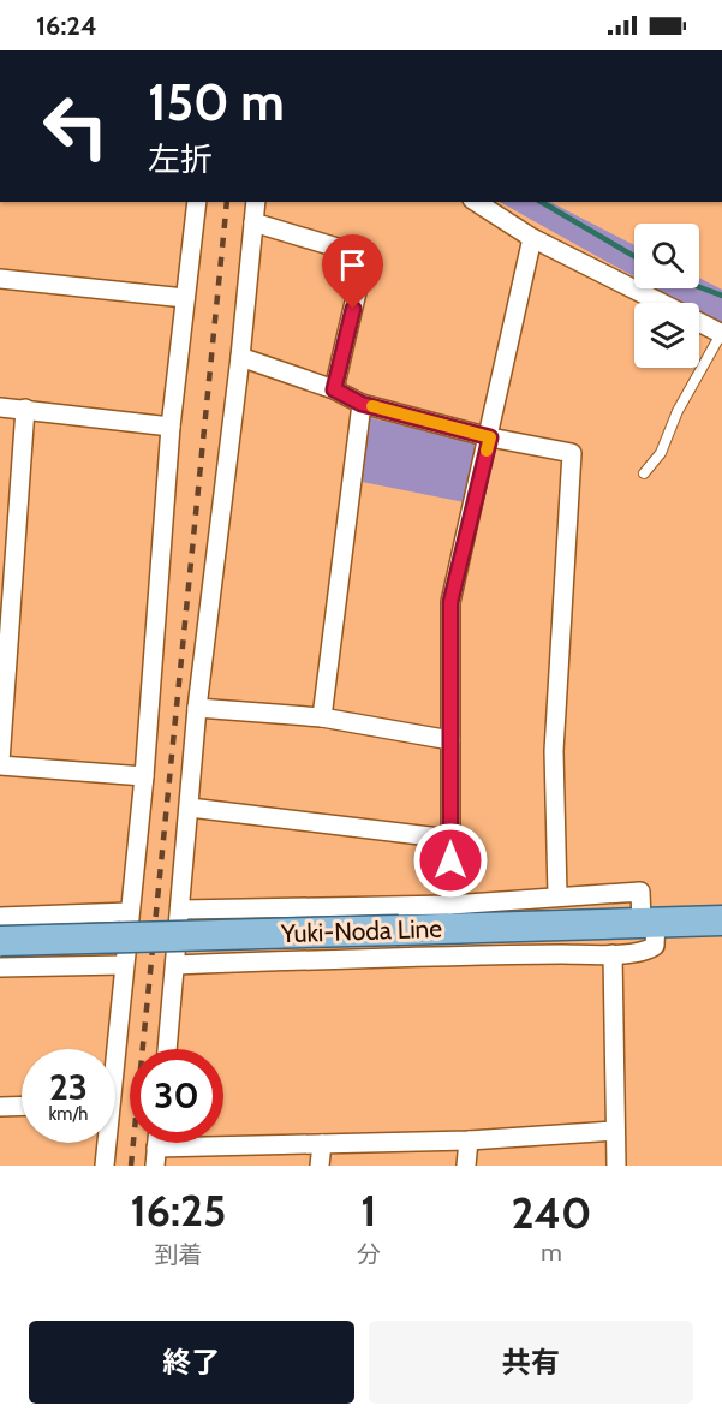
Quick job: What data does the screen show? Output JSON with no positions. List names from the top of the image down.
{
  "streets": {
    "main road": ["Yuki-Noda Line"]
  },
  "page": {
    "status": "16:24",
    "turn": ["150 m", "左折"],
    "speed": "23 km/h",
    "limit": "30",
    "eta": [
      "16:25",
      "到着",
      "1",
      "分",
      "240",
      "m"
    ],
    "buttons": ["終了", "共有"]
  }
}
